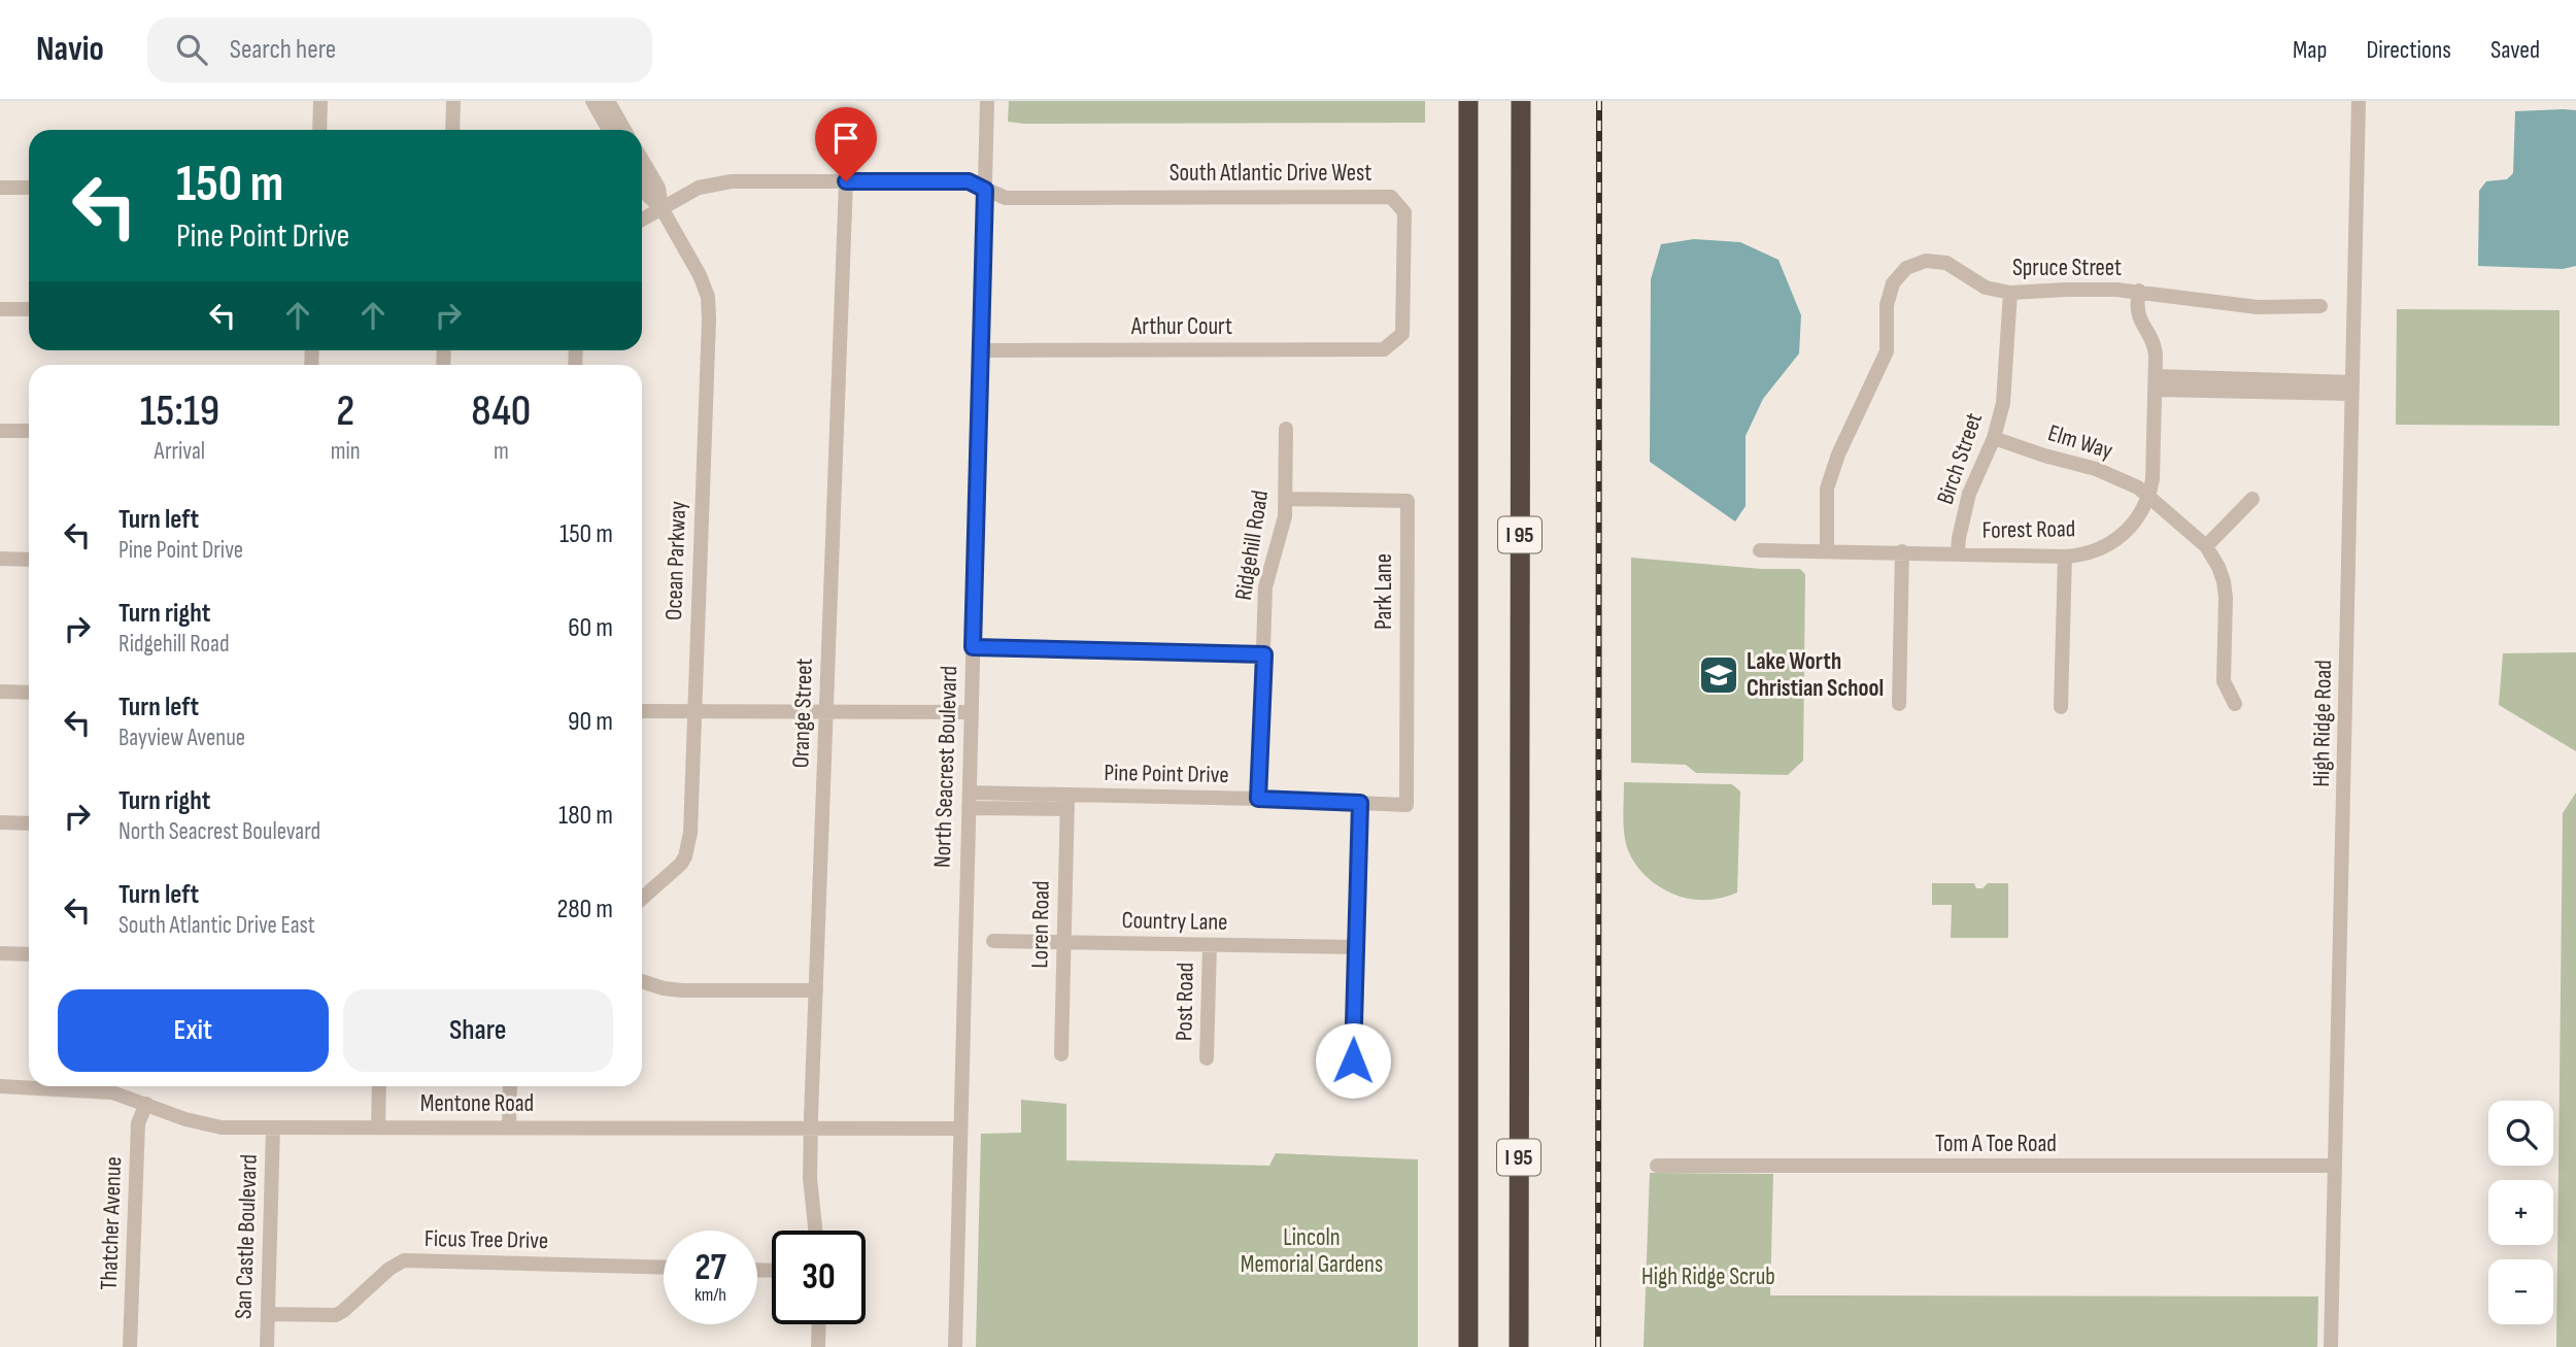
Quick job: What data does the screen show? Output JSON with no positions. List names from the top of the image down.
{
  "streets": {
    "highway": ["I 95"],
    "street": [
      "South Atlantic Drive West",
      "Spruce Street",
      "Arthur Court",
      "Elm Way",
      "Birch Street",
      "Forest Road",
      "Ridgehill Road",
      "Ocean Parkway",
      "Park Lane",
      "Orange Street",
      "High Ridge Road",
      "North Seacrest Boulevard",
      "Pine Point Drive",
      "Country Lane",
      "Loren Road",
      "Post Road",
      "Mentone Road",
      "Tom A Toe Road",
      "Thatcher Avenue",
      "San Castle Boulevard",
      "Ficus Tree Drive"
    ]
  },
  "crossings": [
    ["South Atlantic Drive West", "Arthur Court"],
    ["South Atlantic Drive West", "Ocean Parkway"],
    ["South Atlantic Drive West", "Orange Street"],
    ["South Atlantic Drive West", "North Seacrest Boulevard"],
    ["Spruce Street", "Birch Street"],
    ["Spruce Street", "Forest Road"],
    ["Arthur Court", "North Seacrest Boulevard"],
    ["Elm Way", "Birch Street"],
    ["Elm Way", "Forest Road"],
    ["Birch Street", "Forest Road"],
    ["Ridgehill Road", "Park Lane"],
    ["Ridgehill Road", "Pine Point Drive"],
    ["Park Lane", "Pine Point Drive"],
    ["Orange Street", "Mentone Road"],
    ["High Ridge Road", "Tom A Toe Road"],
    ["North Seacrest Boulevard", "Pine Point Drive"],
    ["North Seacrest Boulevard", "Mentone Road"],
    ["Pine Point Drive", "Loren Road"],
    ["Country Lane", "Loren Road"],
    ["Country Lane", "Post Road"],
    ["Mentone Road", "Thatcher Avenue"],
    ["Mentone Road", "San Castle Boulevard"],
    ["San Castle Boulevard", "Ficus Tree Drive"]
  ],
  "parks": ["Lincoln Memorial Gardens", "High Ridge Scrub"],
  "places": {
    "school or university": ["Lake Worth Christian School"]
  },
  "page": {
    "header": "Navio",
    "search": "Search here",
    "nav": ["Map", "Directions", "Saved"],
    "turn": ["150 m", "Pine Point Drive"],
    "eta": [
      "15:19",
      "Arrival",
      "2",
      "min",
      "840",
      "m"
    ],
    "list": [
      {
        "name": "Turn left",
        "note": "Pine Point Drive",
        "value": "150 m"
      },
      {
        "name": "Turn right",
        "note": "Ridgehill Road",
        "value": "60 m"
      },
      {
        "name": "Turn left",
        "note": "Bayview Avenue",
        "value": "90 m"
      },
      {
        "name": "Turn right",
        "note": "North Seacrest Boulevard",
        "value": "180 m"
      },
      {
        "name": "Turn left",
        "note": "South Atlantic Drive East",
        "value": "280 m"
      }
    ],
    "buttons": ["Exit", "Share"],
    "map_buttons": ["+", "−"],
    "speed": "27 km/h",
    "limit": "30"
  }
}
